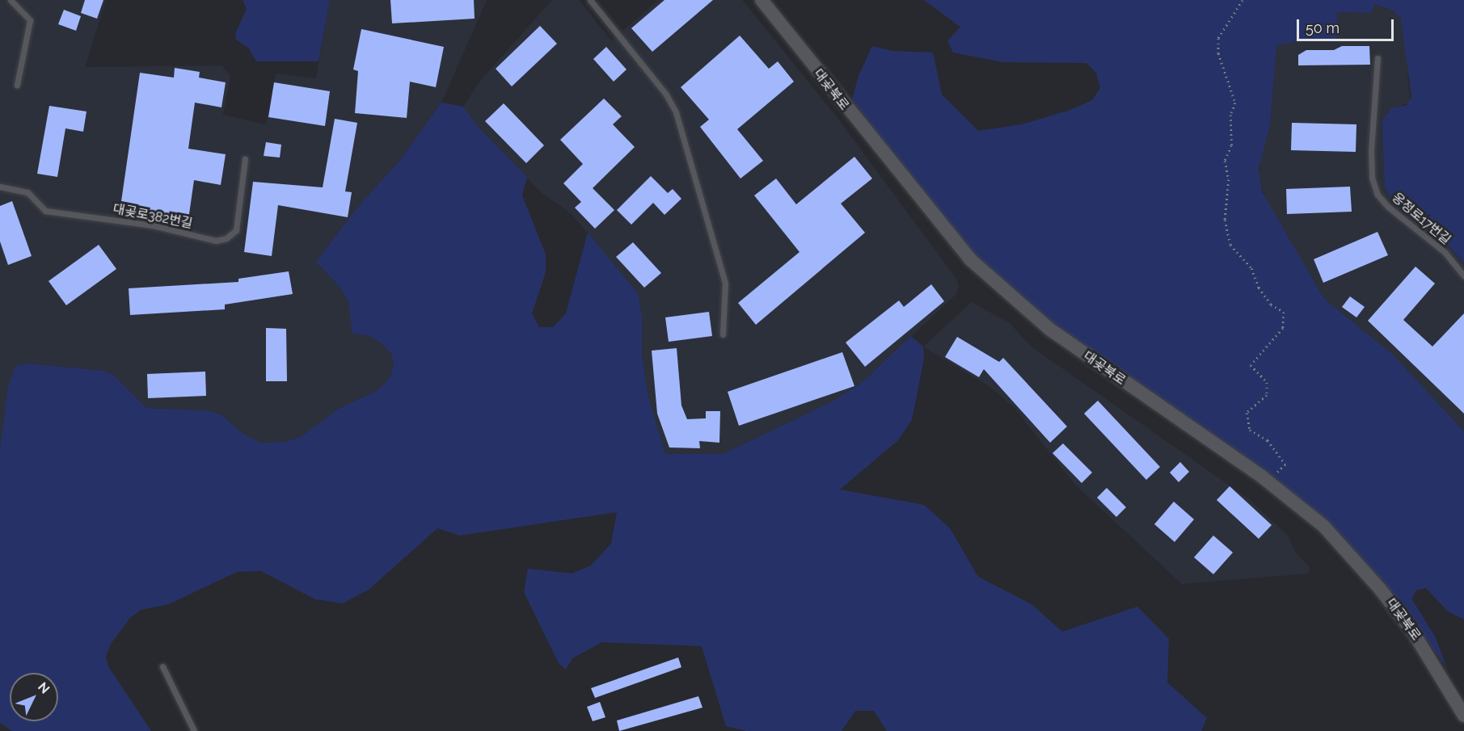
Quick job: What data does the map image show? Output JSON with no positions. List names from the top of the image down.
{
  "streets": {
    "street": ["대곶북로"],
    "lane": ["대곶로382번길", "옹정로17번길"]
  },
  "scale_bar": "50 m",
  "north": "top right"
}
